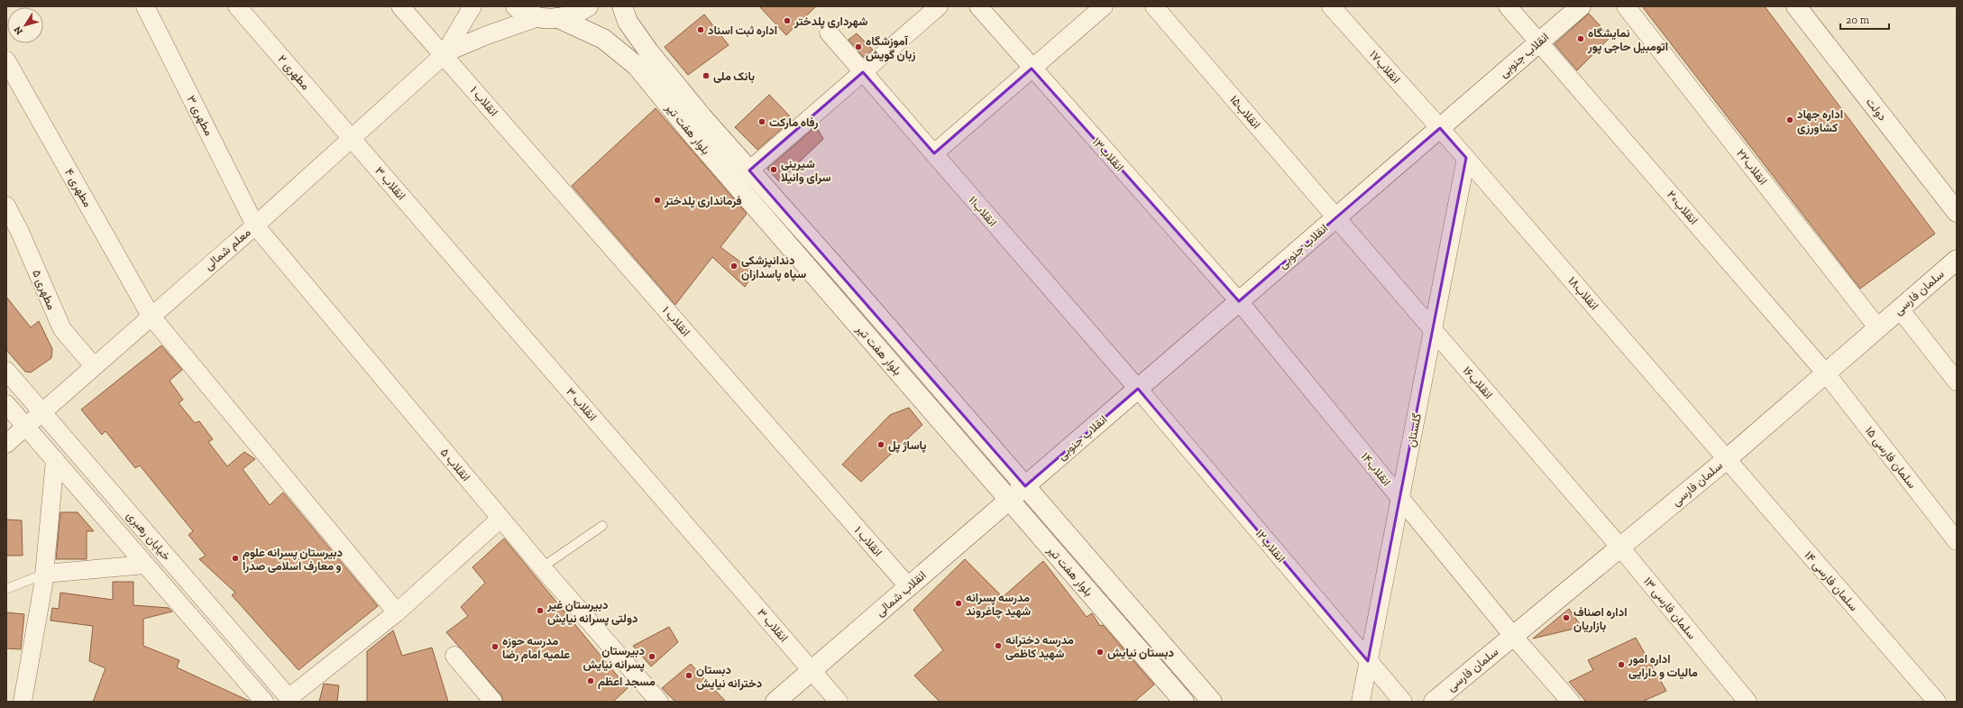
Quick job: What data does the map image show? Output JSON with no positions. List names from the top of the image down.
{
  "streets": {
    "street": [
      "انقلاب جنوبی",
      "انقلاب۱۷",
      "مطهری ۲",
      "انقلاب ۱",
      "دولت",
      "انقلاب۱۵",
      "مطهری ۳",
      "بلوار هفت تیر",
      "انقلاب۱۳",
      "انقلاب۲۲",
      "انقلاب ۳",
      "مطهری ۴",
      "انقلاب۲۰",
      "انقلاب۱۱",
      "معلم شمالی",
      "مطهری ۵",
      "سلمان فارسی",
      "انقلاب۱۸",
      "انقلاب۱۶",
      "گلستان",
      "سلمان فارسی ۱۵",
      "انقلاب ۵",
      "انقلاب۱۴",
      "خیابان رهبری",
      "انقلاب۱۲",
      "سلمان فارسی ۱۴",
      "انقلاب شمالی",
      "سلمان فارسی ۱۳"
    ]
  },
  "crossings": [
    ["انقلاب جنوبی", "انقلاب۱۷"],
    ["انقلاب جنوبی", "انقلاب۱۵"],
    ["انقلاب جنوبی", "بلوار هفت تیر"],
    ["انقلاب جنوبی", "انقلاب۱۳"],
    ["انقلاب جنوبی", "انقلاب۲۰"],
    ["انقلاب جنوبی", "انقلاب۱۱"],
    ["انقلاب جنوبی", "انقلاب۱۸"],
    ["انقلاب جنوبی", "انقلاب۱۶"],
    ["انقلاب جنوبی", "انقلاب۱۴"],
    ["انقلاب جنوبی", "انقلاب۱۲"],
    ["انقلاب جنوبی", "انقلاب شمالی"],
    ["انقلاب۱۷", "انقلاب۱۸"],
    ["مطهری ۲", "انقلاب ۳"],
    ["مطهری ۲", "معلم شمالی"],
    ["انقلاب ۱", "معلم شمالی"],
    ["انقلاب ۱", "انقلاب شمالی"],
    ["انقلاب۱۵", "انقلاب۱۶"],
    ["مطهری ۳", "معلم شمالی"],
    ["مطهری ۳", "انقلاب ۵"],
    ["بلوار هفت تیر", "انقلاب شمالی"],
    ["انقلاب۱۳", "انقلاب۱۴"],
    ["انقلاب۲۲", "سلمان فارسی"],
    ["انقلاب ۳", "معلم شمالی"],
    ["انقلاب ۳", "انقلاب شمالی"],
    ["مطهری ۴", "معلم شمالی"],
    ["انقلاب۲۰", "سلمان فارسی"],
    ["انقلاب۲۰", "سلمان فارسی ۱۵"],
    ["انقلاب۱۱", "انقلاب۱۲"],
    ["معلم شمالی", "مطهری ۵"],
    ["معلم شمالی", "انقلاب ۵"],
    ["معلم شمالی", "خیابان رهبری"],
    ["سلمان فارسی", "انقلاب۱۸"],
    ["سلمان فارسی", "انقلاب۱۶"],
    ["سلمان فارسی", "سلمان فارسی ۱۵"],
    ["سلمان فارسی", "انقلاب۱۴"],
    ["سلمان فارسی", "سلمان فارسی ۱۴"],
    ["سلمان فارسی", "سلمان فارسی ۱۳"],
    ["انقلاب۱۸", "گلستان"],
    ["انقلاب۱۸", "سلمان فارسی ۱۴"],
    ["انقلاب۱۶", "گلستان"],
    ["انقلاب۱۶", "سلمان فارسی ۱۳"],
    ["گلستان", "انقلاب۱۴"],
    ["گلستان", "انقلاب۱۲"]
  ],
  "places": [
    "شهرداری پلدختر",
    "اداره ثبت اسناد",
    "نمایشگاه اتومبیل حاجی پور",
    "آموزشگاه زبان گویش",
    "بانک ملی",
    "اداره جهاد کشاورزی",
    "رفاه مارکت",
    "شیرینی سرای وانیلا",
    "فرمانداری پلدختر",
    "دندانپزشکی سپاه پاسداران",
    "پاساژ پل",
    "دبیرستان پسرانه علوم و معارف اسلامی صدرا",
    "مدرسه پسرانه شهید چاغروند",
    "دبیرستان غیر دولتی پسرانه نیایش",
    "اداره اصناف بازاریان",
    "مدرسه دخترانه شهید کاظمی",
    "مدرسه حوزه علمیه امام رضا",
    "دبستان نیایش",
    "دبیرستان پسرانه نیایش",
    "اداره امور مالیات و دارایی",
    "دبستان دخترانه نیایش",
    "مسجد اعظم"
  ],
  "scale_bar": "20 m",
  "north": "bottom left"
}
